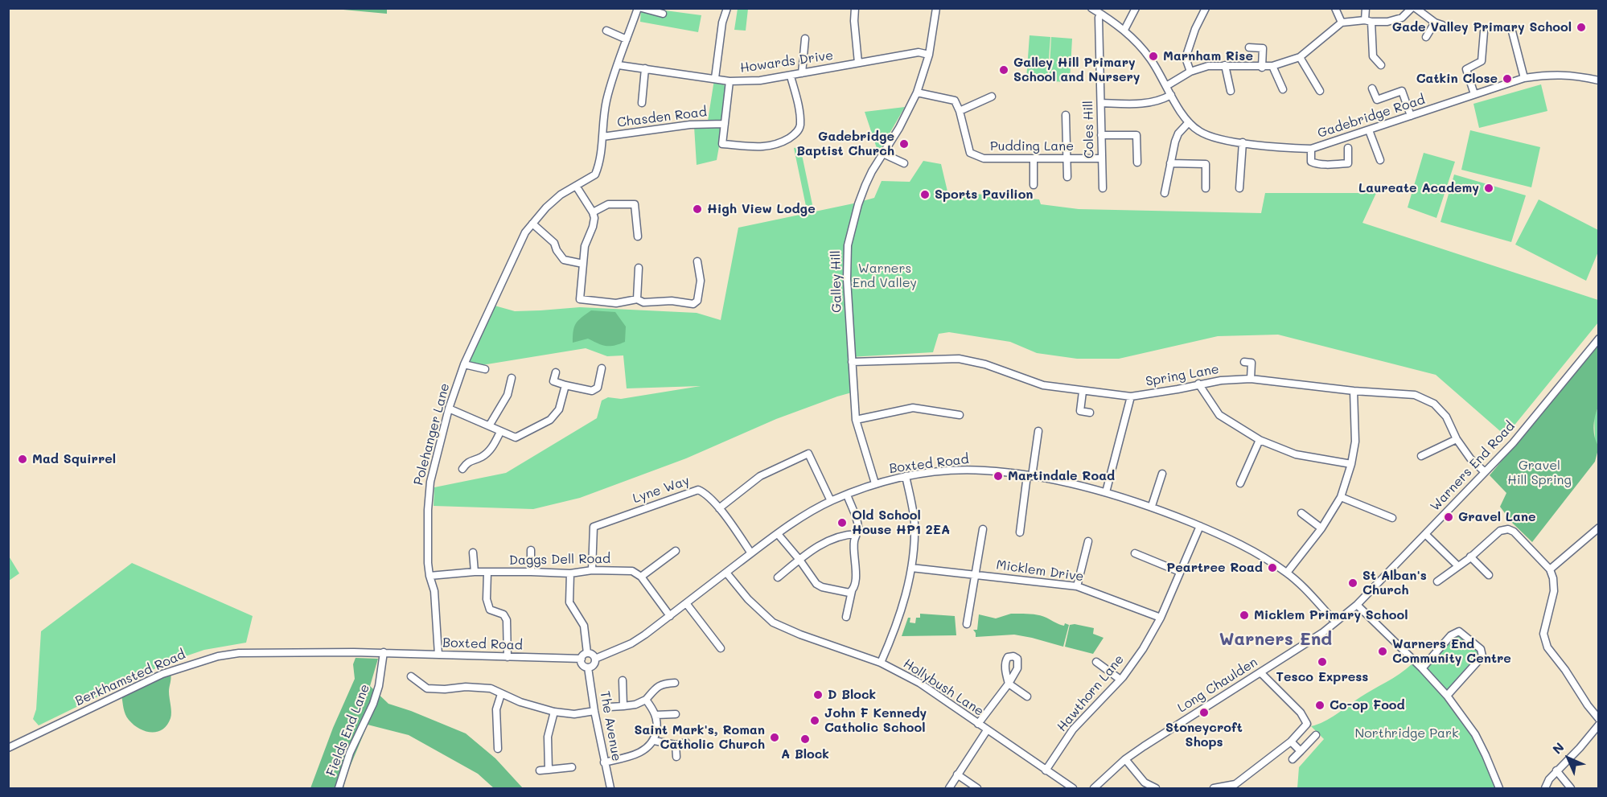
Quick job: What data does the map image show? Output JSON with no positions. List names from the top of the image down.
{
  "streets": {
    "street": [
      "Howards Drive",
      "Gadebridge Road",
      "Chasden Road",
      "Coles Hill",
      "Pudding Lane",
      "Galley Hill",
      "Spring Lane",
      "Polehanger Lane",
      "Boxted Road",
      "Warners End Road",
      "Lyne Way",
      "Daggs Dell Road",
      "Micklem Drive",
      "Berkhamsted Road",
      "Long Chaulden",
      "Hollybush Lane",
      "Hawthorn Lane",
      "The Avenue",
      "Fields End Lane"
    ]
  },
  "crossings": [
    ["Howards Drive", "Galley Hill"],
    ["Howards Drive", "Polehanger Lane"],
    ["Gadebridge Road", "Coles Hill"],
    ["Chasden Road", "Polehanger Lane"],
    ["Coles Hill", "Pudding Lane"],
    ["Galley Hill", "Spring Lane"],
    ["Galley Hill", "Boxted Road"],
    ["Spring Lane", "Warners End Road"],
    ["Polehanger Lane", "Boxted Road"],
    ["Polehanger Lane", "Daggs Dell Road"],
    ["Boxted Road", "Lyne Way"],
    ["Boxted Road", "Berkhamsted Road"],
    ["Boxted Road", "Long Chaulden"],
    ["Boxted Road", "Hollybush Lane"],
    ["Boxted Road", "Hawthorn Lane"],
    ["Boxted Road", "The Avenue"],
    ["Boxted Road", "Fields End Lane"],
    ["Warners End Road", "Long Chaulden"],
    ["Lyne Way", "Daggs Dell Road"],
    ["Micklem Drive", "Hawthorn Lane"],
    ["Berkhamsted Road", "Fields End Lane"],
    ["Hollybush Lane", "Hawthorn Lane"]
  ],
  "districts": ["Warners End"],
  "parks": ["Warners End Valley", "Gravel Hill Spring", "Northridge Park"],
  "places": [
    "Gade Valley Primary School",
    "Marnham Rise",
    "Galley Hill Primary School and Nursery",
    "Catkin Close",
    "Gadebridge Baptist Church",
    "Laureate Academy",
    "Sports Pavilion",
    "High View Lodge",
    "Mad Squirrel",
    "Martindale Road",
    "Gravel Lane",
    "Old School House HP1 2EA",
    "Peartree Road",
    "St Alban's Church",
    "Micklem Primary School",
    "Warners End Community Centre",
    "Tesco Express",
    "D Block",
    "Co-op Food",
    "Stoneycroft Shops",
    "John F Kennedy Catholic School",
    "Saint Mark's, Roman Catholic Church",
    "A Block"
  ],
  "north": "top left"
}
